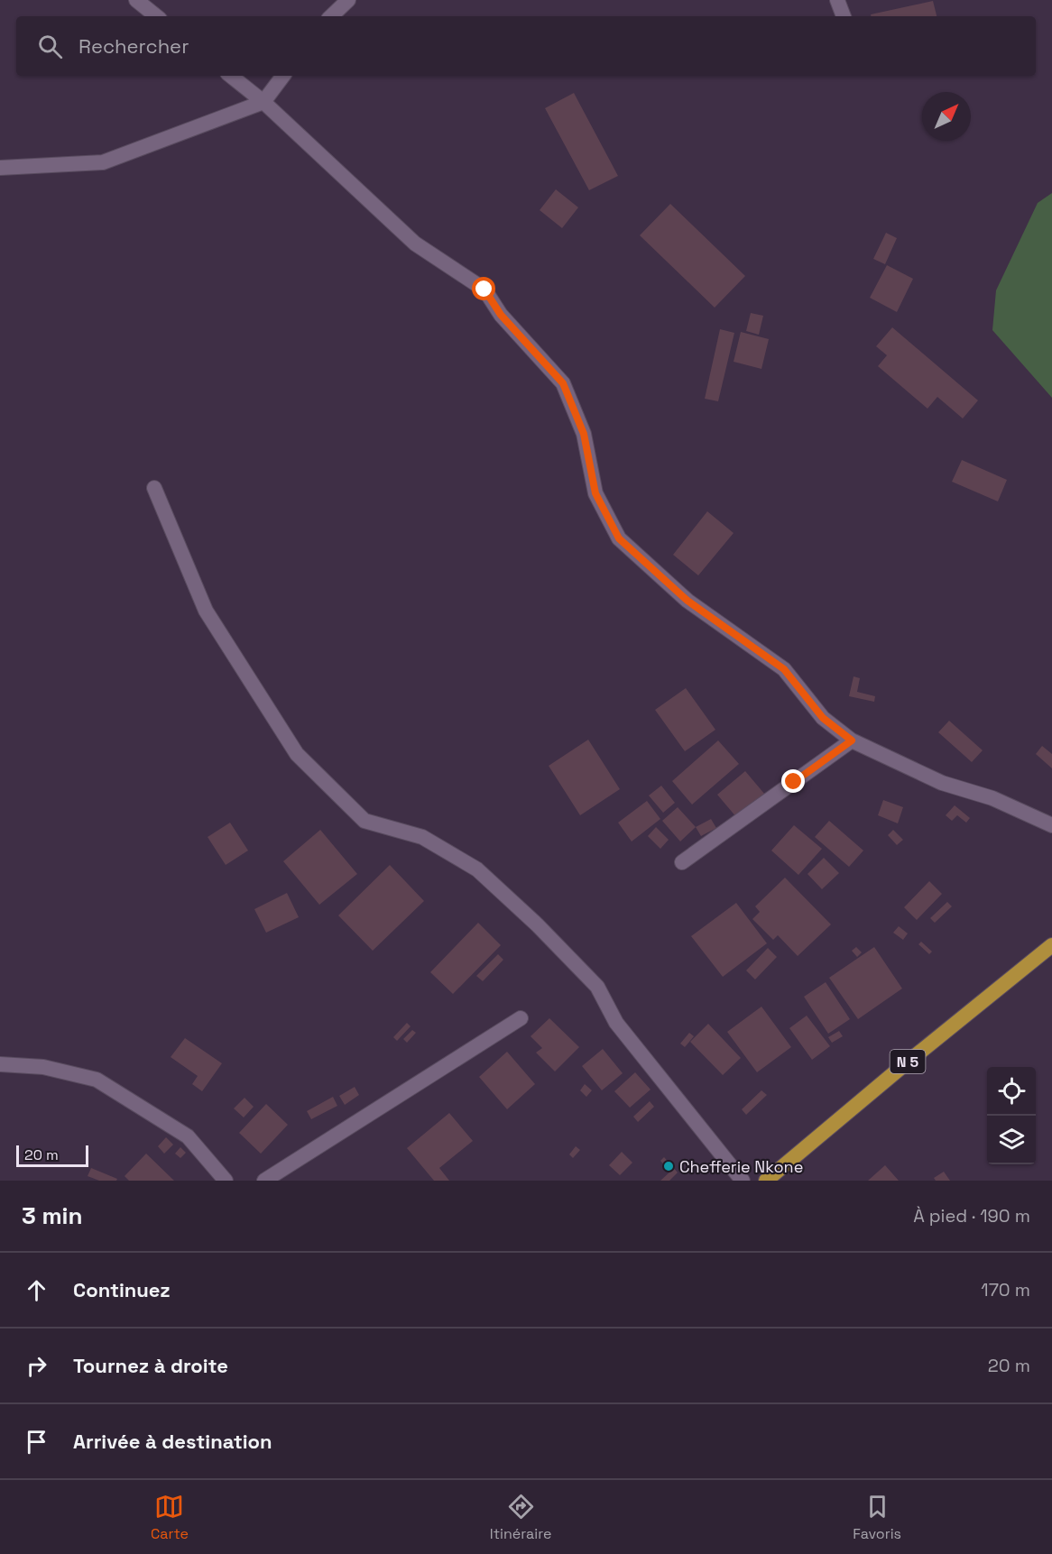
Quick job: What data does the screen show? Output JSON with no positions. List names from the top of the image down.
{
  "streets": {
    "highway": ["N 5"]
  },
  "places": ["Chefferie Nkone"],
  "scale_bar": "20 m",
  "north": "top right",
  "page": {
    "search": "Rechercher",
    "scale": "20 m",
    "heading": ["3 min", "À pied · 190 m"],
    "list": [
      ["Continuez", "170 m"],
      ["Tournez à droite", "20 m"],
      "Arrivée à destination"
    ],
    "nav": ["Carte", "Itinéraire", "Favoris"]
  }
}
